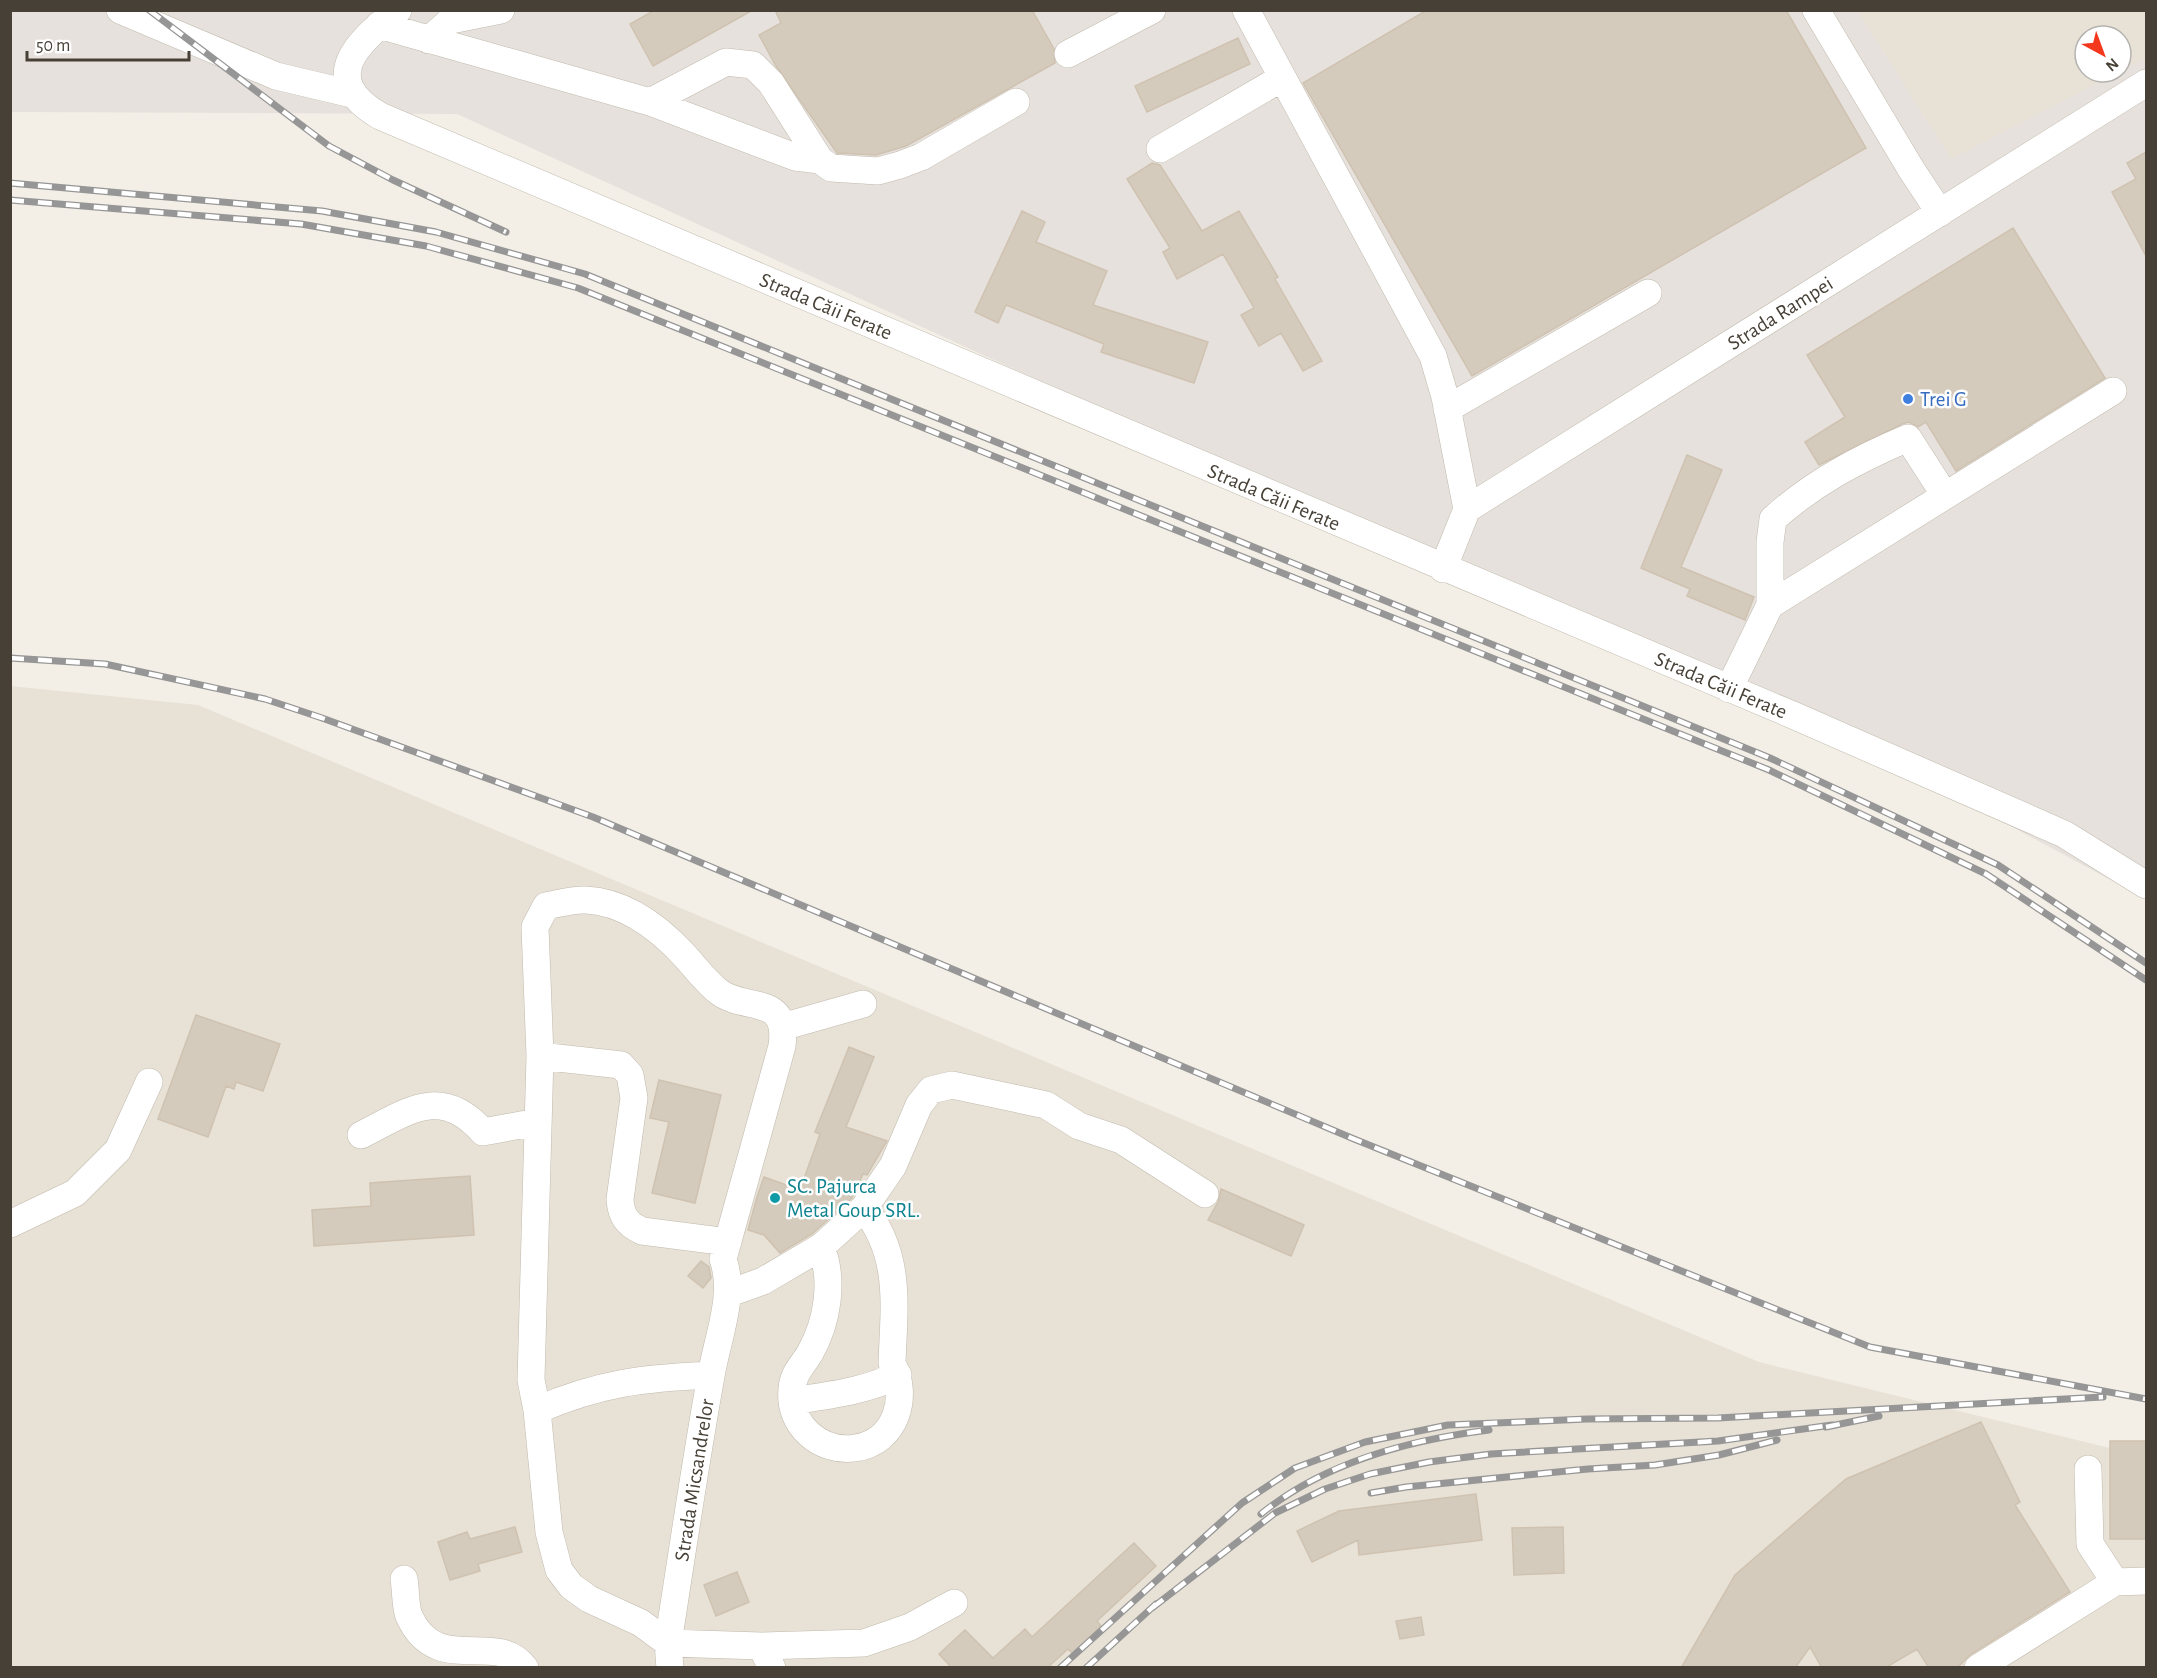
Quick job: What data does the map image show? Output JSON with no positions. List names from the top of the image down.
{
  "streets": {
    "street": ["Strada Căii Ferate", "Strada Rampei", "Strada Micsandrelor"]
  },
  "places": ["Trei G", "SC. Pajurca Metal Goup SRL."],
  "scale_bar": "50 m",
  "north": "bottom right"
}
